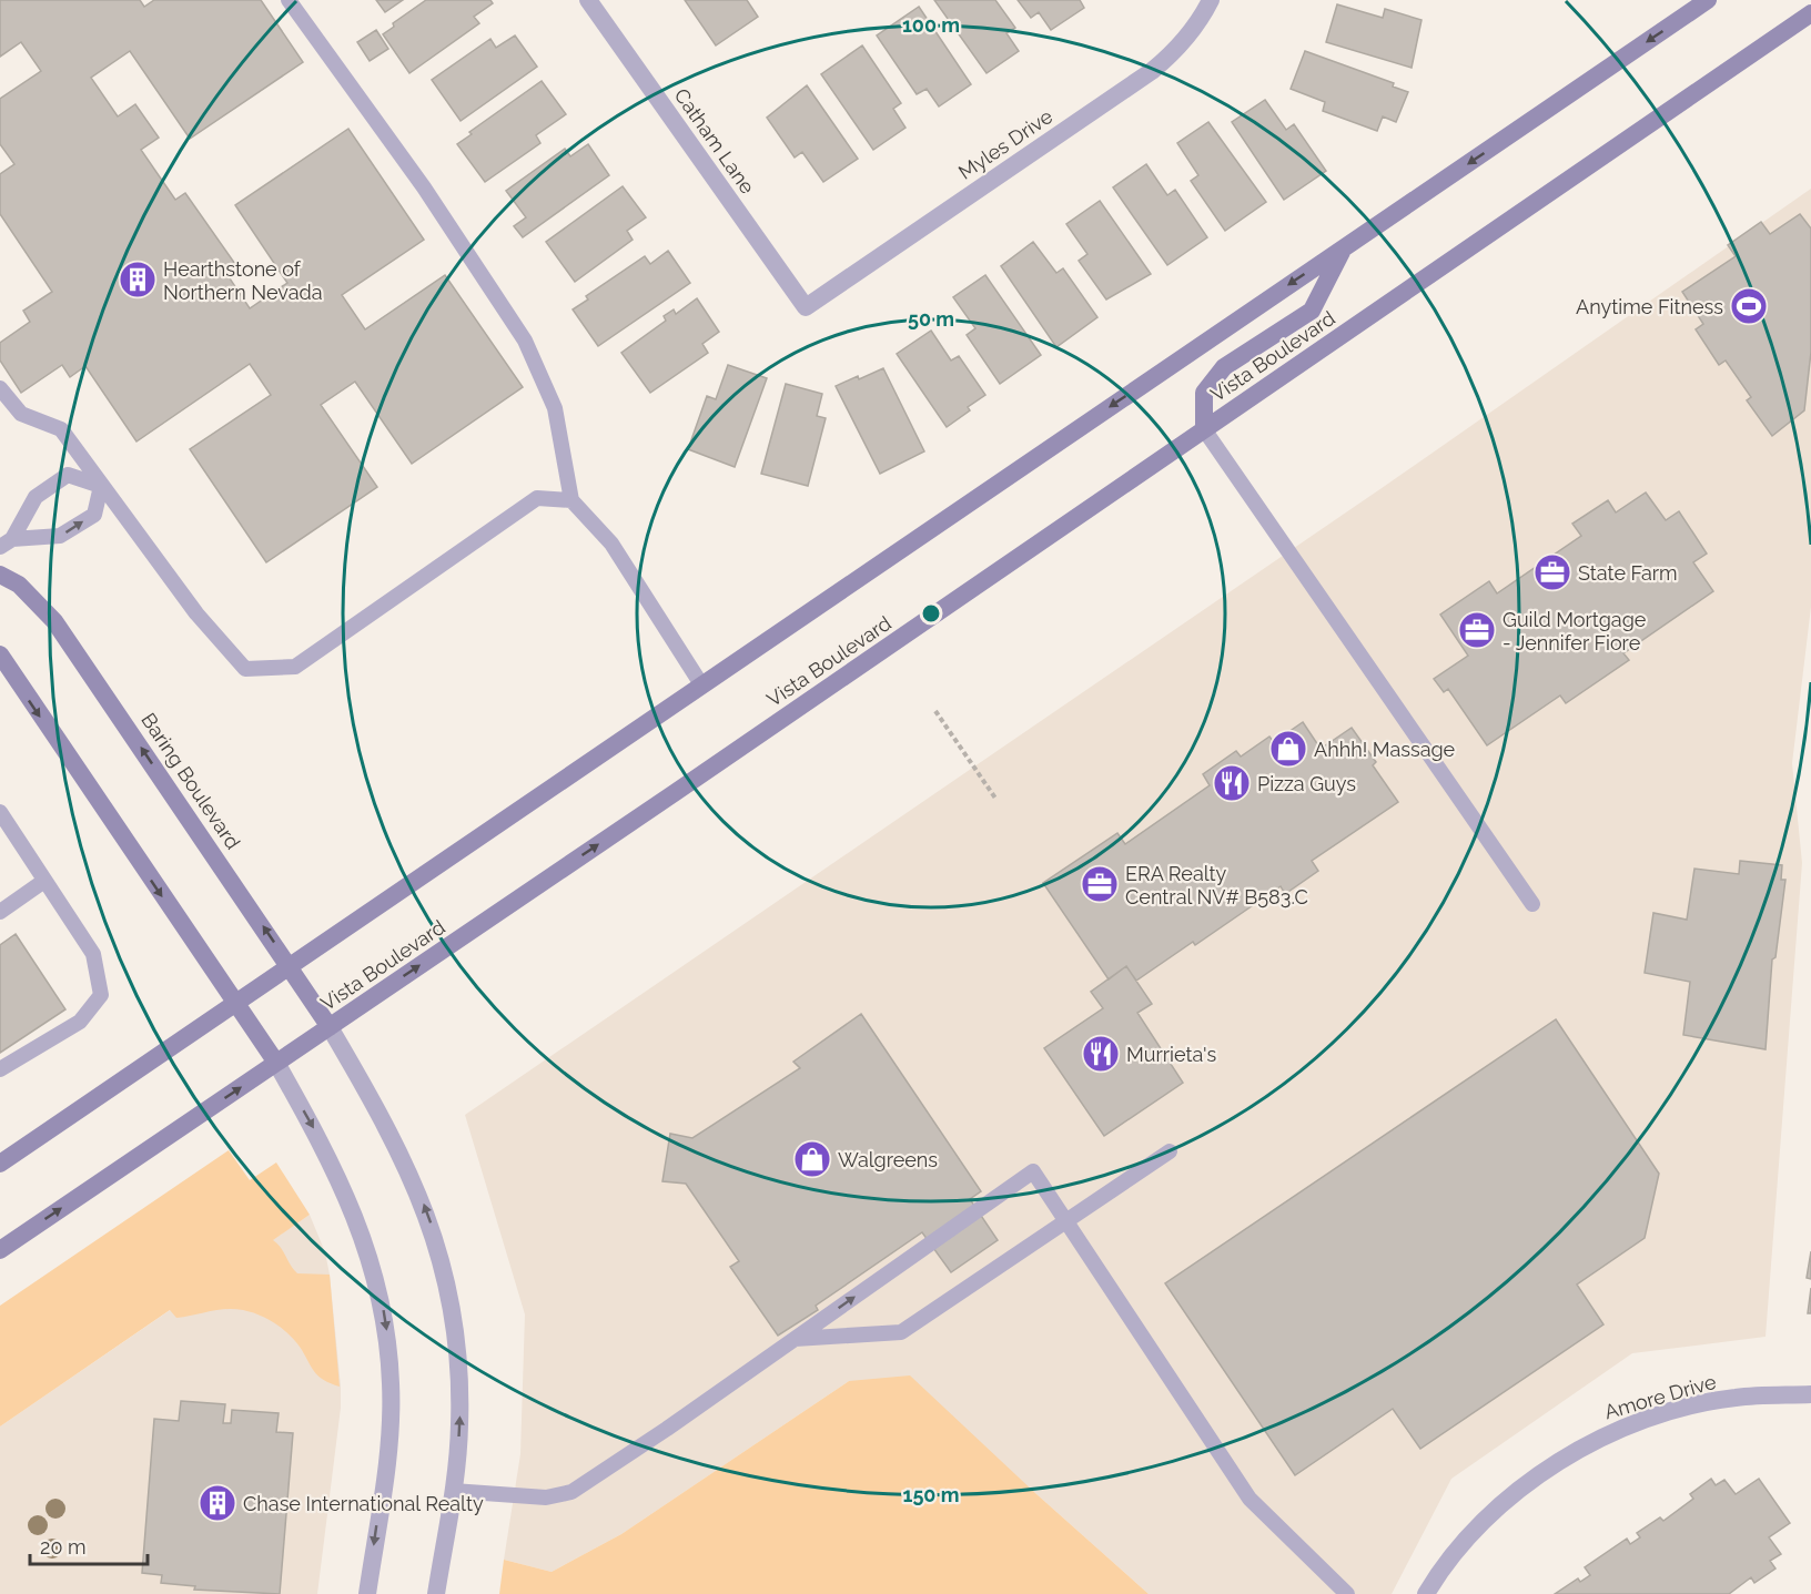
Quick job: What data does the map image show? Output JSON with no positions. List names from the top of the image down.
{
  "streets": {
    "main road": ["Vista Boulevard", "Baring Boulevard"],
    "street": ["Catham Lane", "Myles Drive", "Amore Drive"]
  },
  "crossings": [
    ["Catham Lane", "Myles Drive"],
    ["Vista Boulevard", "Baring Boulevard"]
  ],
  "places": {
    "building": ["Hearthstone of Northern Nevada", "Chase International Realty"],
    "sports": ["Anytime Fitness"],
    "office": ["State Farm", "Guild Mortgage - Jennifer Fiore", "ERA Realty Central NV# B583.C"],
    "shop": ["Ahhh! Massage", "Walgreens"],
    "restaurant": ["Pizza Guys", "Murrieta's"]
  },
  "scale_bar": "20 m",
  "rings": ["100 m", "50 m", "150 m"]
}
